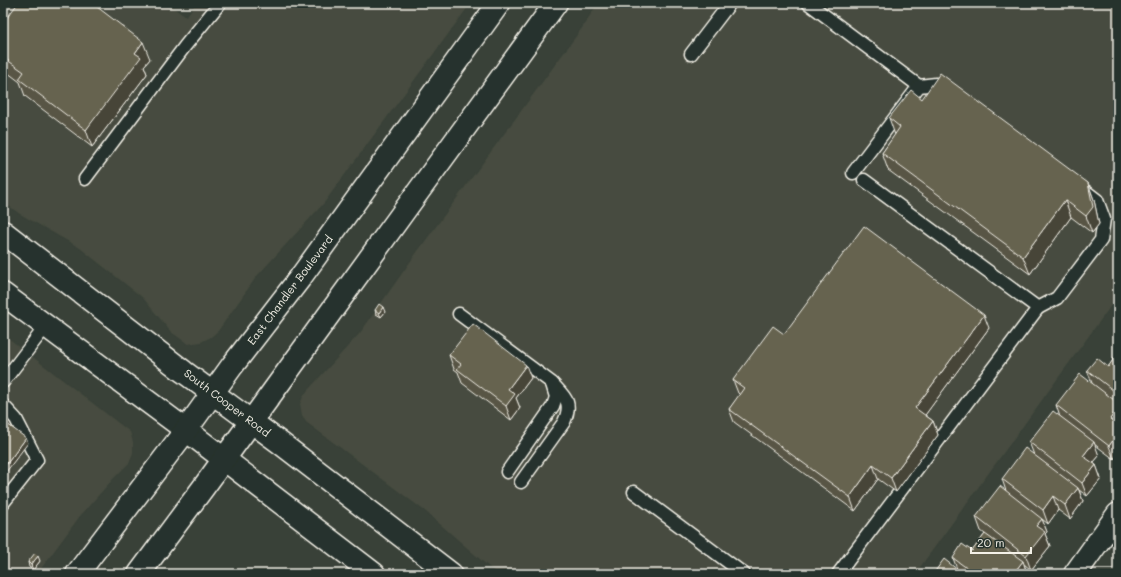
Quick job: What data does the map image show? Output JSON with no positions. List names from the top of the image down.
{
  "streets": {
    "main road": ["East Chandler Boulevard", "South Cooper Road"]
  },
  "crossings": [
    ["East Chandler Boulevard", "South Cooper Road"]
  ],
  "scale_bar": "20 m"
}
